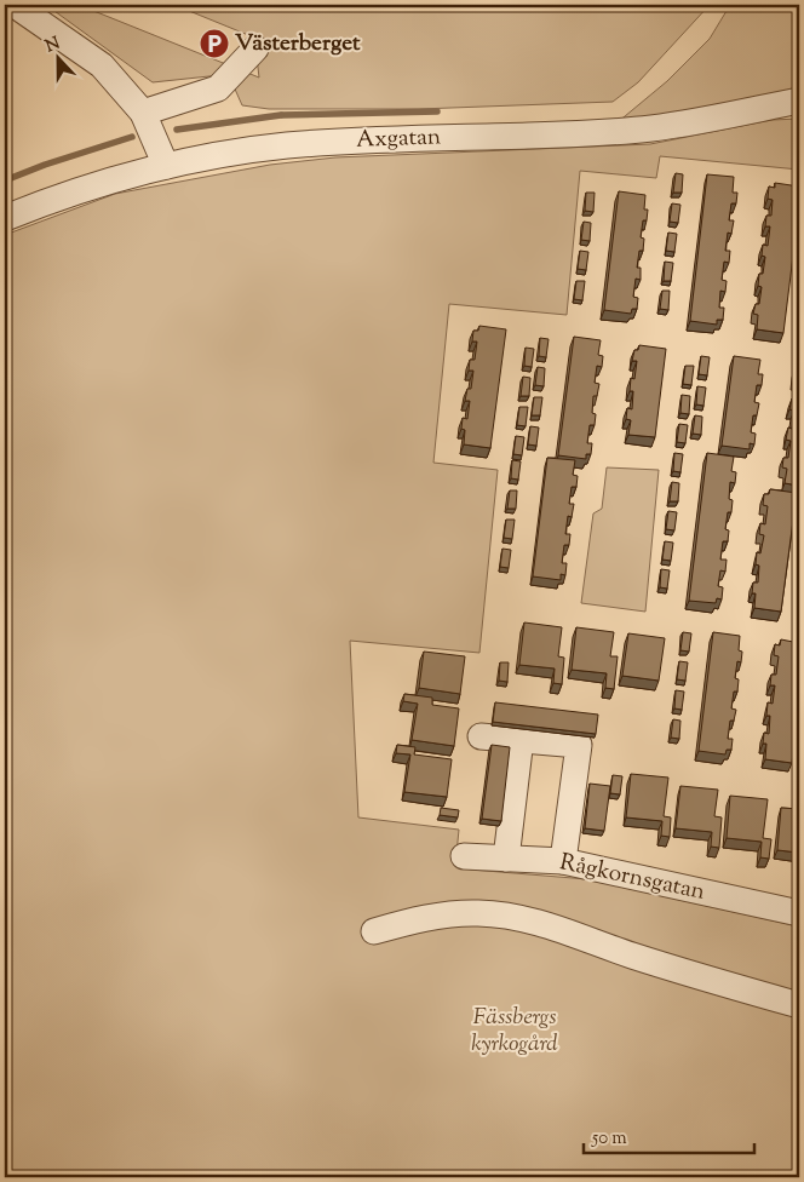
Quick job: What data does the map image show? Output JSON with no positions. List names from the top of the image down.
{
  "streets": {
    "street": ["Axgatan", "Rågkornsgatan"]
  },
  "parks": ["Fässbergs kyrkogård"],
  "places": {
    "parking": ["Västerberget"]
  },
  "scale_bar": "50 m",
  "north": "top"
}
